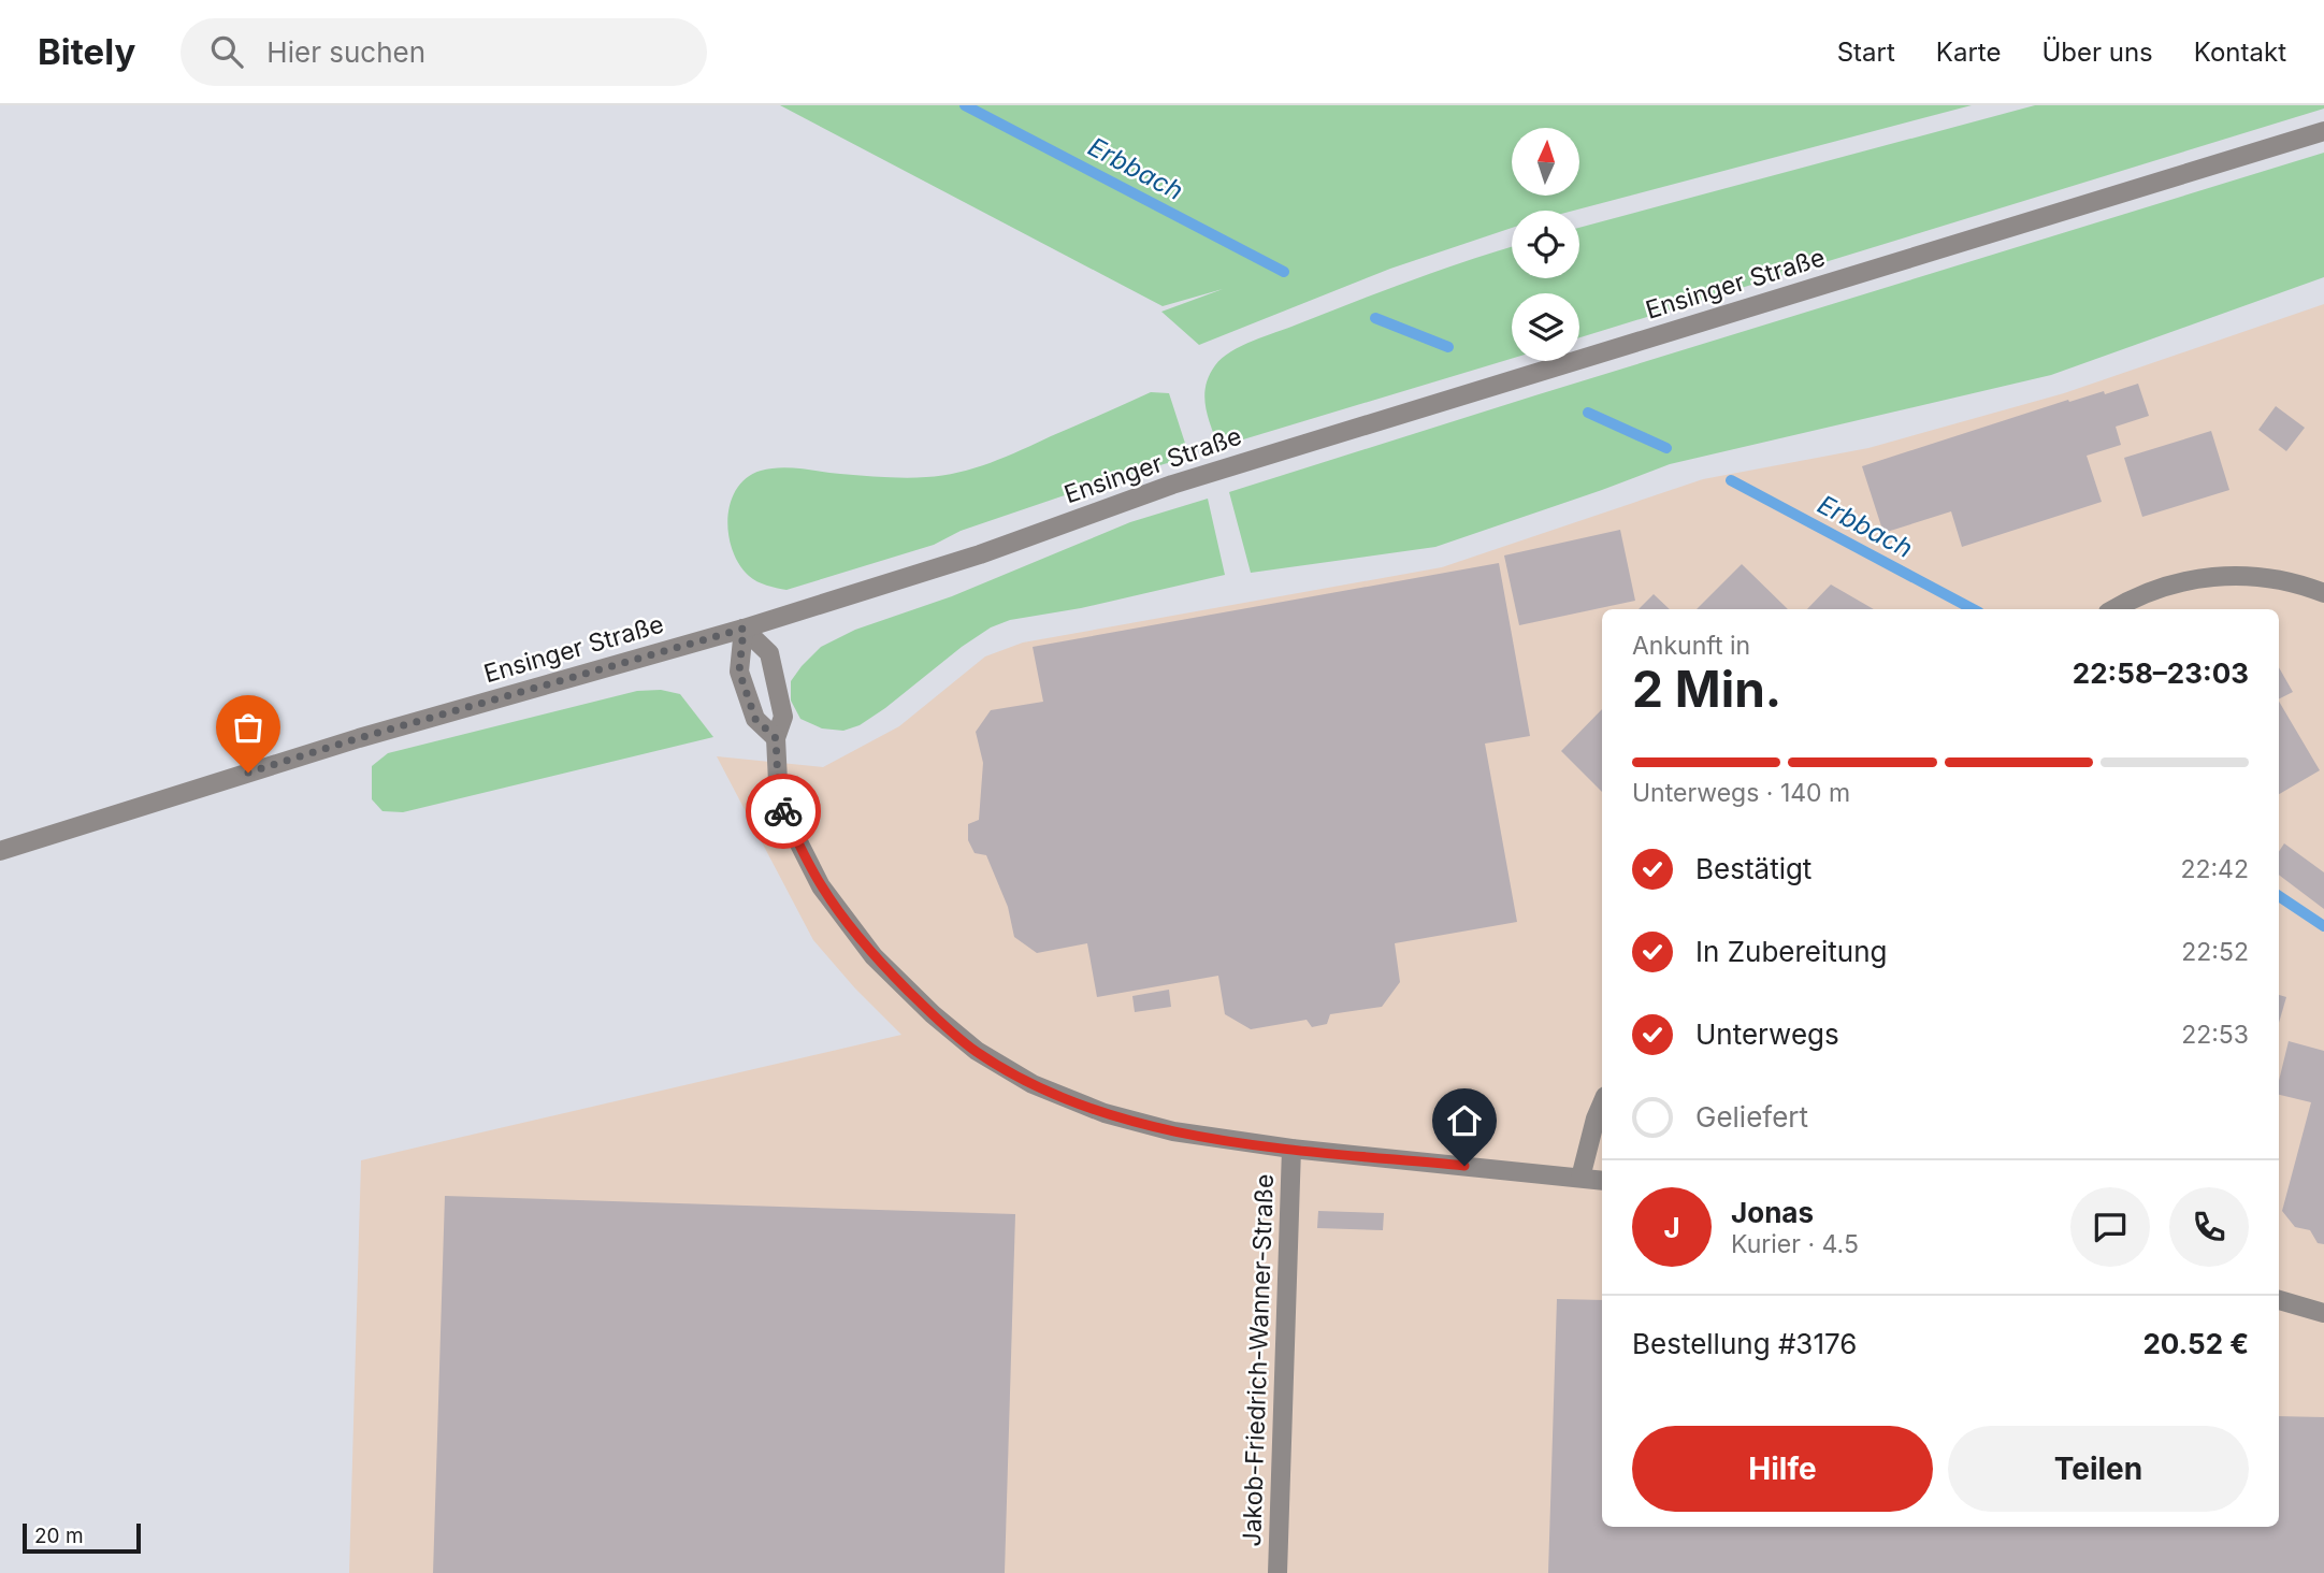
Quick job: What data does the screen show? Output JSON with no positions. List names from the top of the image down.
{
  "streets": {
    "street": ["Ensinger Straße", "Jakob-Friedrich-Wanner-Straße"]
  },
  "crossings": [
    ["Ensinger Straße", "Jakob-Friedrich-Wanner-Straße"]
  ],
  "water": ["Erbbach"],
  "scale_bar": "20 m",
  "north": "top",
  "page": {
    "header": "Bitely",
    "search": "Hier suchen",
    "nav": [
      "Start",
      "Karte",
      "Über uns",
      "Kontakt"
    ],
    "heading": ["2 Min.", "Ankunft in", "22:58–23:03"],
    "panel": [
      "Jonas",
      "Kurier · 4.5",
      "Bestellung #3176",
      "20.52 €"
    ],
    "bar": "Unterwegs · 140 m",
    "list": [
      ["Bestätigt", "22:42"],
      ["In Zubereitung", "22:52"],
      ["Unterwegs", "22:53"],
      "Geliefert"
    ],
    "round": "J",
    "buttons": ["Hilfe", "Teilen"],
    "scale": "20 m"
  }
}
